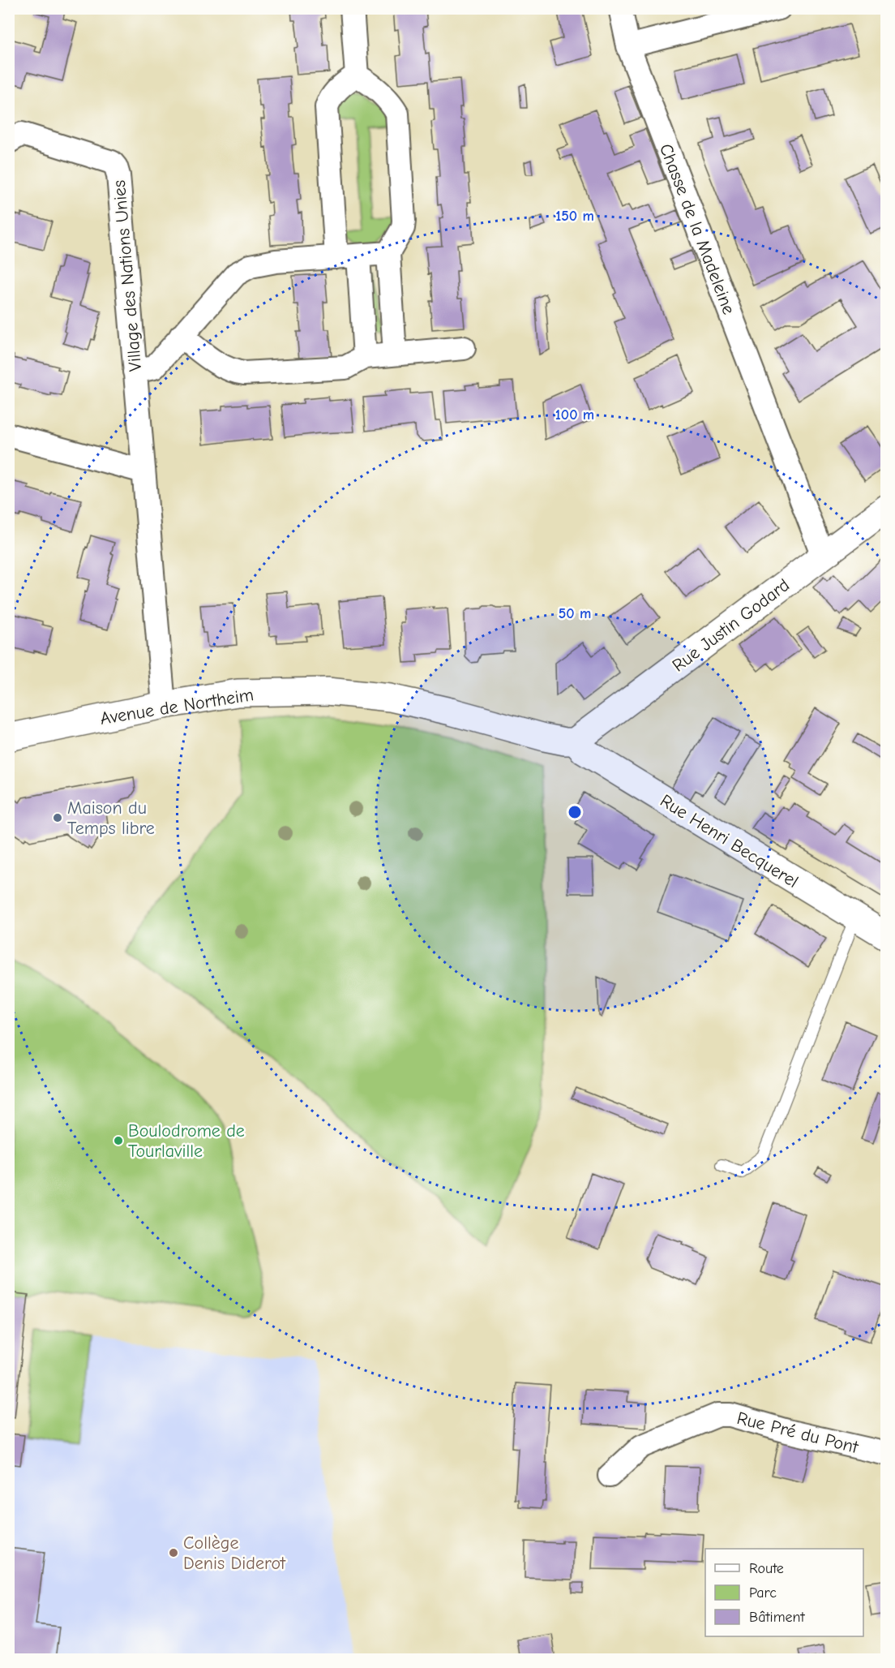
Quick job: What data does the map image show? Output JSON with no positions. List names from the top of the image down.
{
  "streets": {
    "street": [
      "Chasse de la Madeleine",
      "Village des Nations Unies",
      "Rue Justin Godard",
      "Avenue de Northeim",
      "Rue Henri Becquerel",
      "Rue Pré du Pont"
    ]
  },
  "crossings": [
    ["Chasse de la Madeleine", "Rue Justin Godard"],
    ["Village des Nations Unies", "Avenue de Northeim"],
    ["Rue Justin Godard", "Avenue de Northeim"],
    ["Rue Justin Godard", "Rue Henri Becquerel"],
    ["Avenue de Northeim", "Rue Henri Becquerel"]
  ],
  "places": ["Maison du Temps libre", "Boulodrome de Tourlaville", "Collège Denis Diderot"],
  "legend": ["Route", "Parc", "Bâtiment"],
  "rings": ["150 m", "100 m", "50 m"]
}
